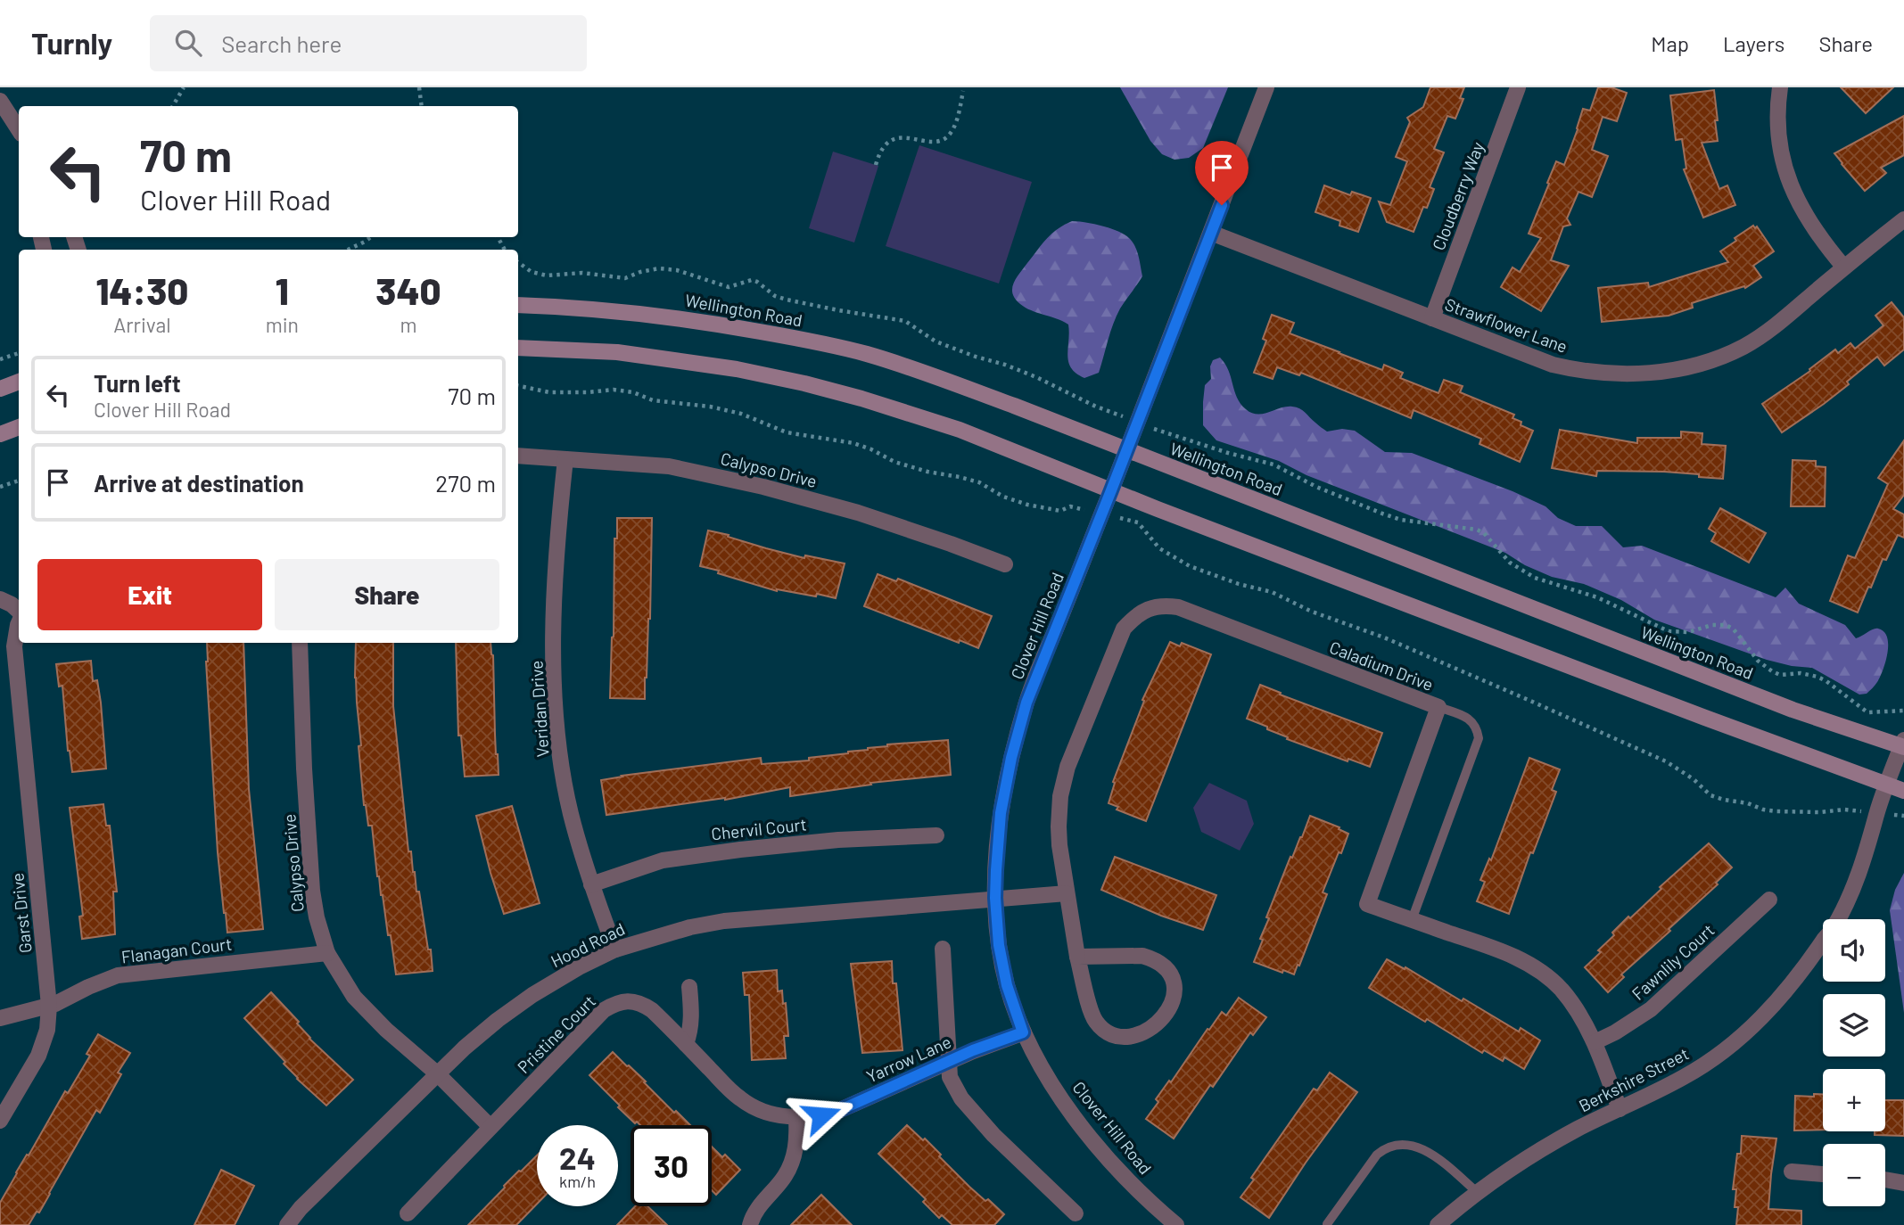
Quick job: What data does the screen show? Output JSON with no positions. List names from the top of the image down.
{
  "streets": {
    "main road": ["Wellington Road"],
    "street": [
      "Cloudberry Way",
      "Strawflower Lane",
      "Calypso Drive",
      "Clover Hill Road",
      "Caladium Drive",
      "Veridan Drive",
      "Chervil Court",
      "Garst Drive",
      "Hood Road",
      "Flanagan Court",
      "Fawnlily Court",
      "Pristine Court",
      "Yarrow Lane",
      "Berkshire Street"
    ]
  },
  "crossings": [
    ["Cloudberry Way", "Strawflower Lane"],
    ["Wellington Road", "Clover Hill Road"],
    ["Wellington Road", "Berkshire Street"],
    ["Strawflower Lane", "Clover Hill Road"],
    ["Calypso Drive", "Veridan Drive"],
    ["Calypso Drive", "Hood Road"],
    ["Calypso Drive", "Flanagan Court"],
    ["Clover Hill Road", "Hood Road"],
    ["Clover Hill Road", "Yarrow Lane"],
    ["Caladium Drive", "Fawnlily Court"],
    ["Caladium Drive", "Berkshire Street"],
    ["Veridan Drive", "Chervil Court"],
    ["Veridan Drive", "Hood Road"],
    ["Garst Drive", "Flanagan Court"],
    ["Pristine Court", "Yarrow Lane"]
  ],
  "page": {
    "header": "Turnly",
    "search": "Search here",
    "nav": ["Map", "Layers", "Share"],
    "turn": ["70 m", "Clover Hill Road"],
    "eta": [
      "14:30",
      "Arrival",
      "1",
      "min",
      "340",
      "m"
    ],
    "list": [
      {
        "name": "Turn left",
        "note": "Clover Hill Road",
        "value": "70 m"
      },
      {
        "name": "Arrive at destination",
        "value": "270 m"
      }
    ],
    "buttons": ["Exit", "Share"],
    "map_buttons": ["+", "−"],
    "speed": "24 km/h",
    "limit": "30"
  }
}
